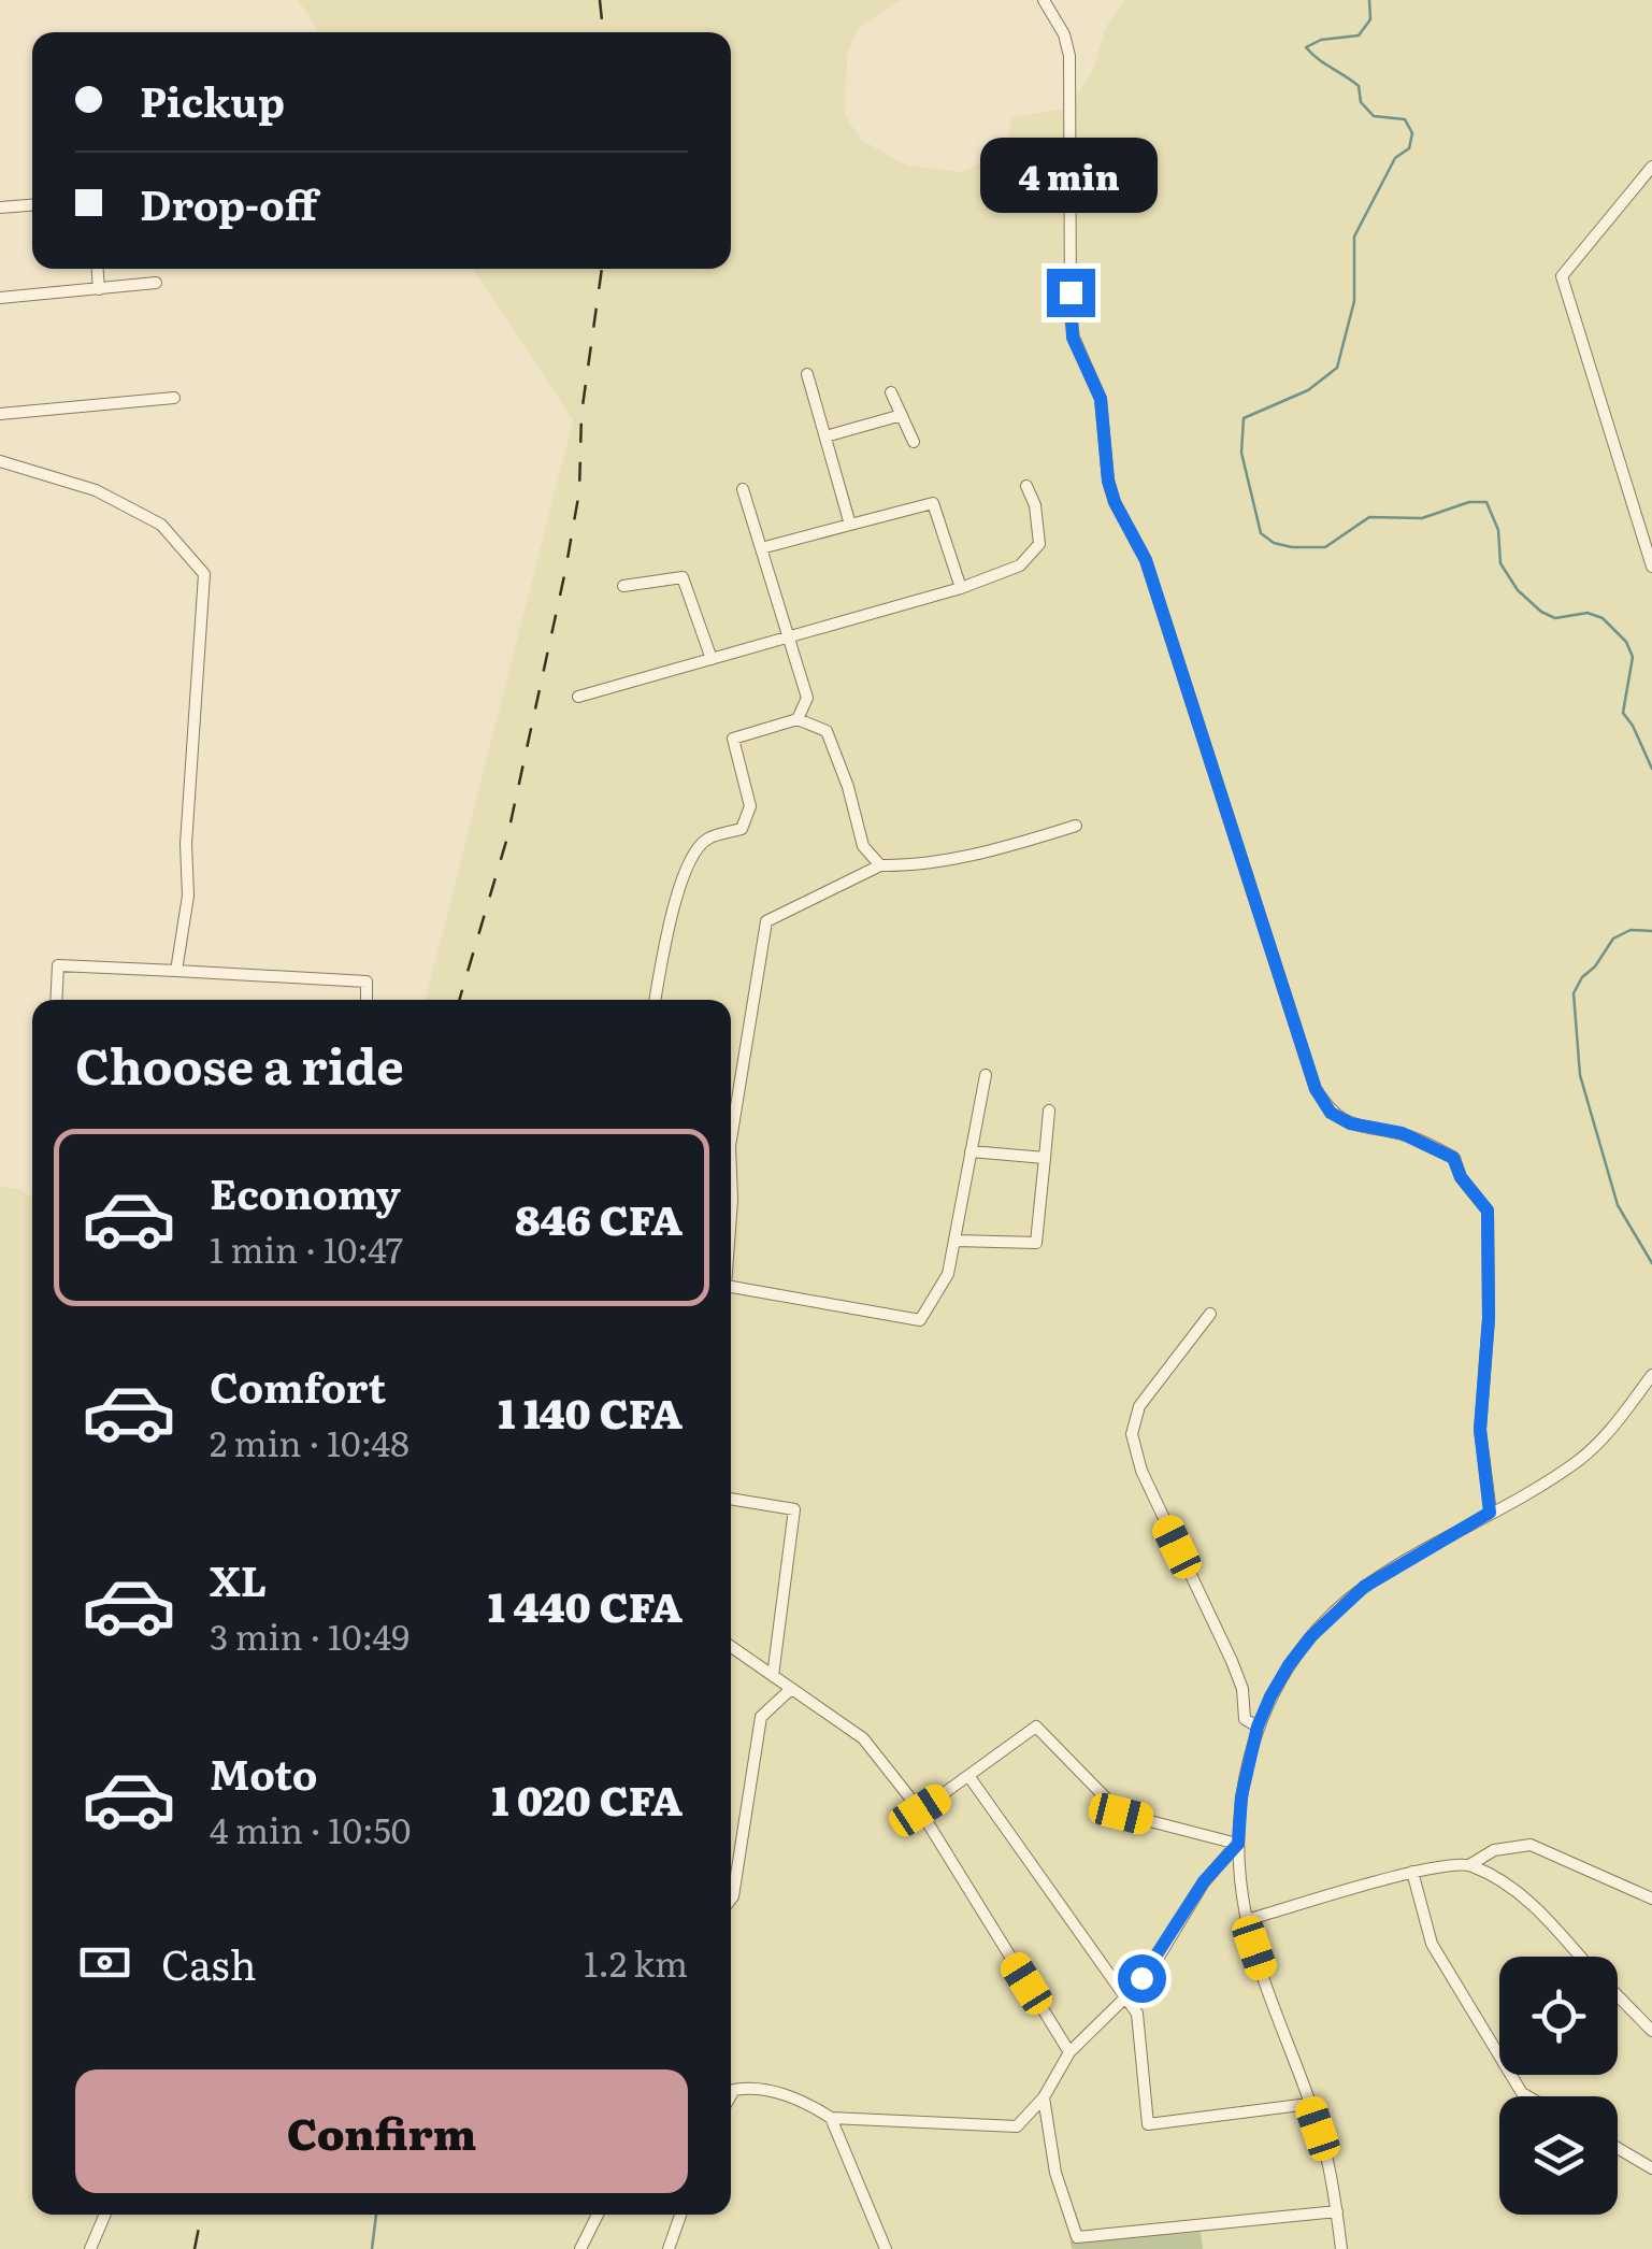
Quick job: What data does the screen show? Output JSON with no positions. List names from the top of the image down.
{
  "page": {
    "banner": ["Pickup", "Drop-off"],
    "bubble": "4 min",
    "heading": "Choose a ride",
    "list": [
      {
        "name": "Economy",
        "note": "1 min · 10:47",
        "value": "846 CFA"
      },
      {
        "name": "Comfort",
        "note": "2 min · 10:48",
        "value": "1 140 CFA"
      },
      {
        "name": "XL",
        "note": "3 min · 10:49",
        "value": "1 440 CFA"
      },
      {
        "name": "Moto",
        "note": "4 min · 10:50",
        "value": "1 020 CFA"
      }
    ],
    "pay": ["Cash", "1.2 km"],
    "buttons": "Confirm"
  }
}
